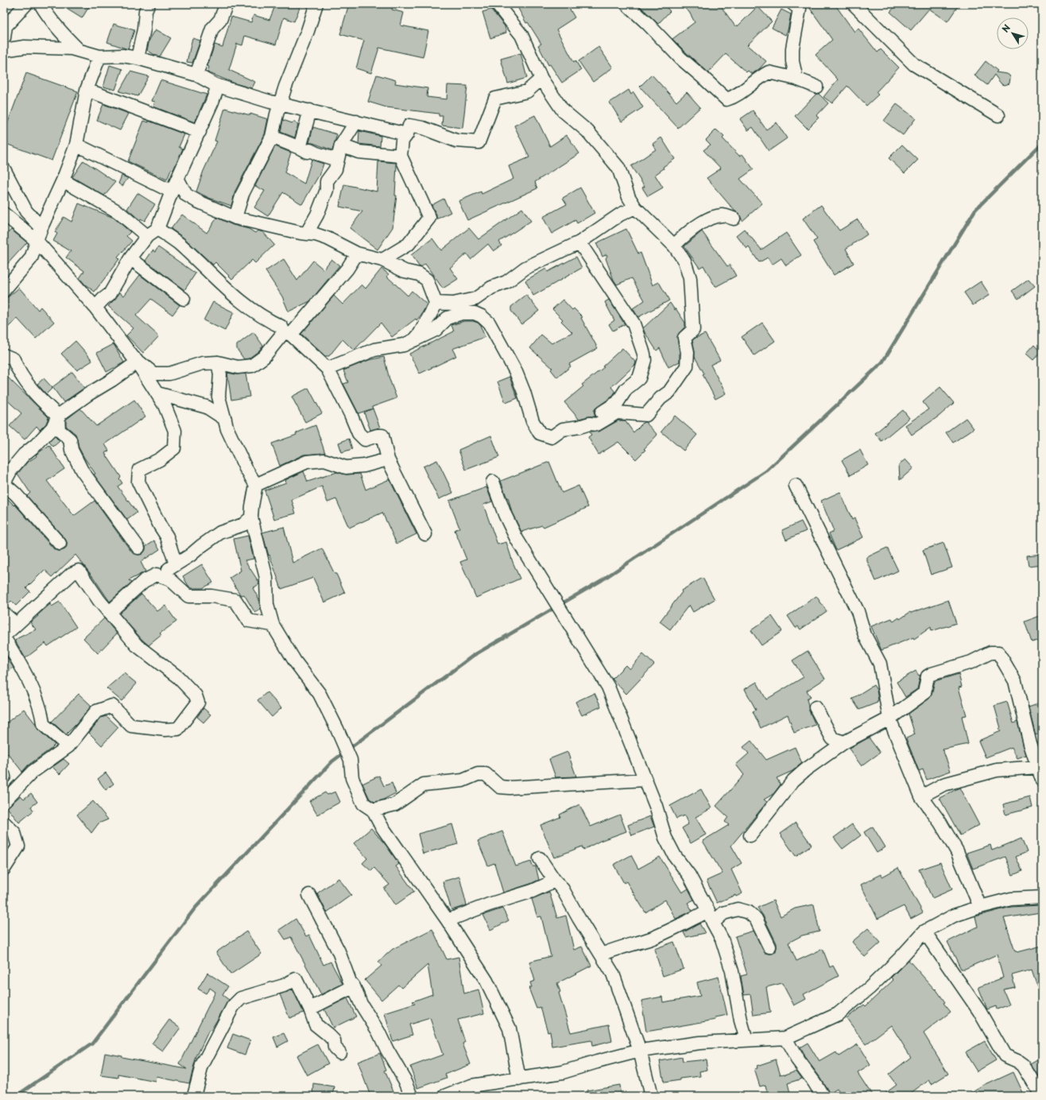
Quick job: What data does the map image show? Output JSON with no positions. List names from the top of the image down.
{
  "north": "top left"
}
